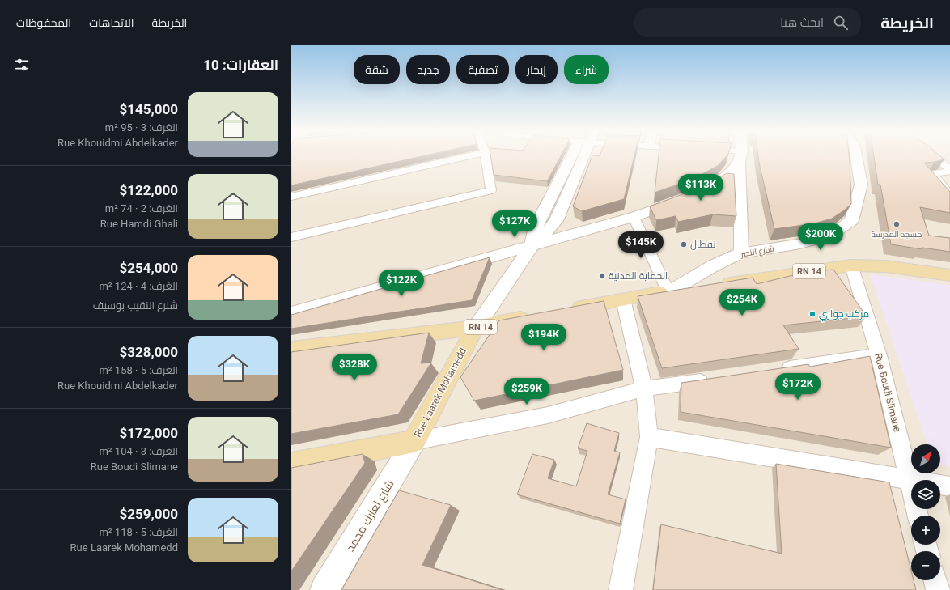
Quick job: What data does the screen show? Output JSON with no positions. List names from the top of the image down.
{
  "streets": {
    "main road": ["RN 14", "Rue Laarek Mohamedd"],
    "street": ["شارع النصر", "Rue Boudi Slimane", "شارع لعارك محمد"]
  },
  "crossings": [
    ["شارع النصر", "RN 14"],
    ["RN 14", "Rue Laarek Mohamedd"],
    ["RN 14", "Rue Boudi Slimane"],
    ["Rue Laarek Mohamedd", "شارع لعارك محمد"]
  ],
  "places": [
    "مسجد المدرسة",
    "نفطال",
    "الحماية المدنية",
    "مركب جواري"
  ],
  "north": "top right",
  "page": {
    "header": "الخريطة",
    "search": "ابحث هنا",
    "nav": ["الخريطة", "الاتجاهات", "المحفوظات"],
    "heading": "العقارات: 10",
    "chip": [
      "شراء",
      "إيجار",
      "تصفية",
      "جديد",
      "شقة"
    ],
    "list": [
      {
        "name": "$145,000",
        "note": "الغرف: 3 · 95 m² · Rue Khouidmi Abdelkader"
      },
      {
        "name": "$122,000",
        "note": "الغرف: 2 · 74 m² · Rue Hamdi Ghali"
      },
      {
        "name": "$254,000",
        "note": "الغرف: 4 · 124 m² · شلرع النقيب بوسيف"
      },
      {
        "name": "$328,000",
        "note": "الغرف: 5 · 158 m² · Rue Khouidmi Abdelkader"
      },
      {
        "name": "$172,000",
        "note": "الغرف: 3 · 104 m² · Rue Boudi Slimane"
      },
      {
        "name": "$259,000",
        "note": "الغرف: 5 · 118 m² · Rue Laarek Mohamedd"
      }
    ],
    "price": [
      "$113K",
      "$127K",
      "$200K",
      "$145K",
      "$122K",
      "$254K",
      "$194K",
      "$328K",
      "$172K",
      "$259K"
    ],
    "map_buttons": ["+", "−"]
  }
}
